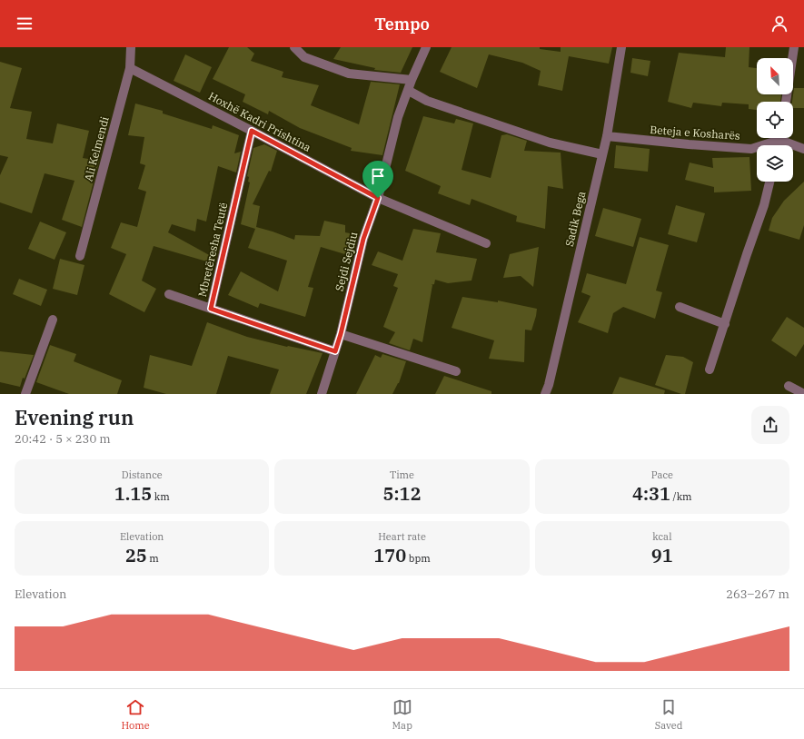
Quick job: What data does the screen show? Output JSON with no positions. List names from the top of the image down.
{
  "streets": {
    "street": [
      "Hoxhë Kadri Prishtina",
      "Beteja e Kosharës",
      "Ali Kelmendi",
      "Sadik Bega",
      "Mbretëresha Teutë",
      "Sejdi Sejdiu"
    ]
  },
  "crossings": [
    ["Hoxhë Kadri Prishtina", "Ali Kelmendi"],
    ["Hoxhë Kadri Prishtina", "Mbretëresha Teutë"],
    ["Hoxhë Kadri Prishtina", "Sejdi Sejdiu"],
    ["Beteja e Kosharës", "Sadik Bega"],
    ["Mbretëresha Teutë", "Sejdi Sejdiu"]
  ],
  "north": "top left",
  "page": {
    "header": "Tempo",
    "heading": ["Evening run", "20:42 · 5 × 230 m"],
    "stats": [
      ["Distance", "1.15 km"],
      ["Time", "5:12"],
      ["Pace", "4:31 /km"],
      ["Elevation", "25 m"],
      ["Heart rate", "170 bpm"],
      ["kcal", "91"]
    ],
    "chart": ["Elevation", "263–267 m"],
    "tabs": ["Home", "Map", "Saved"]
  }
}
